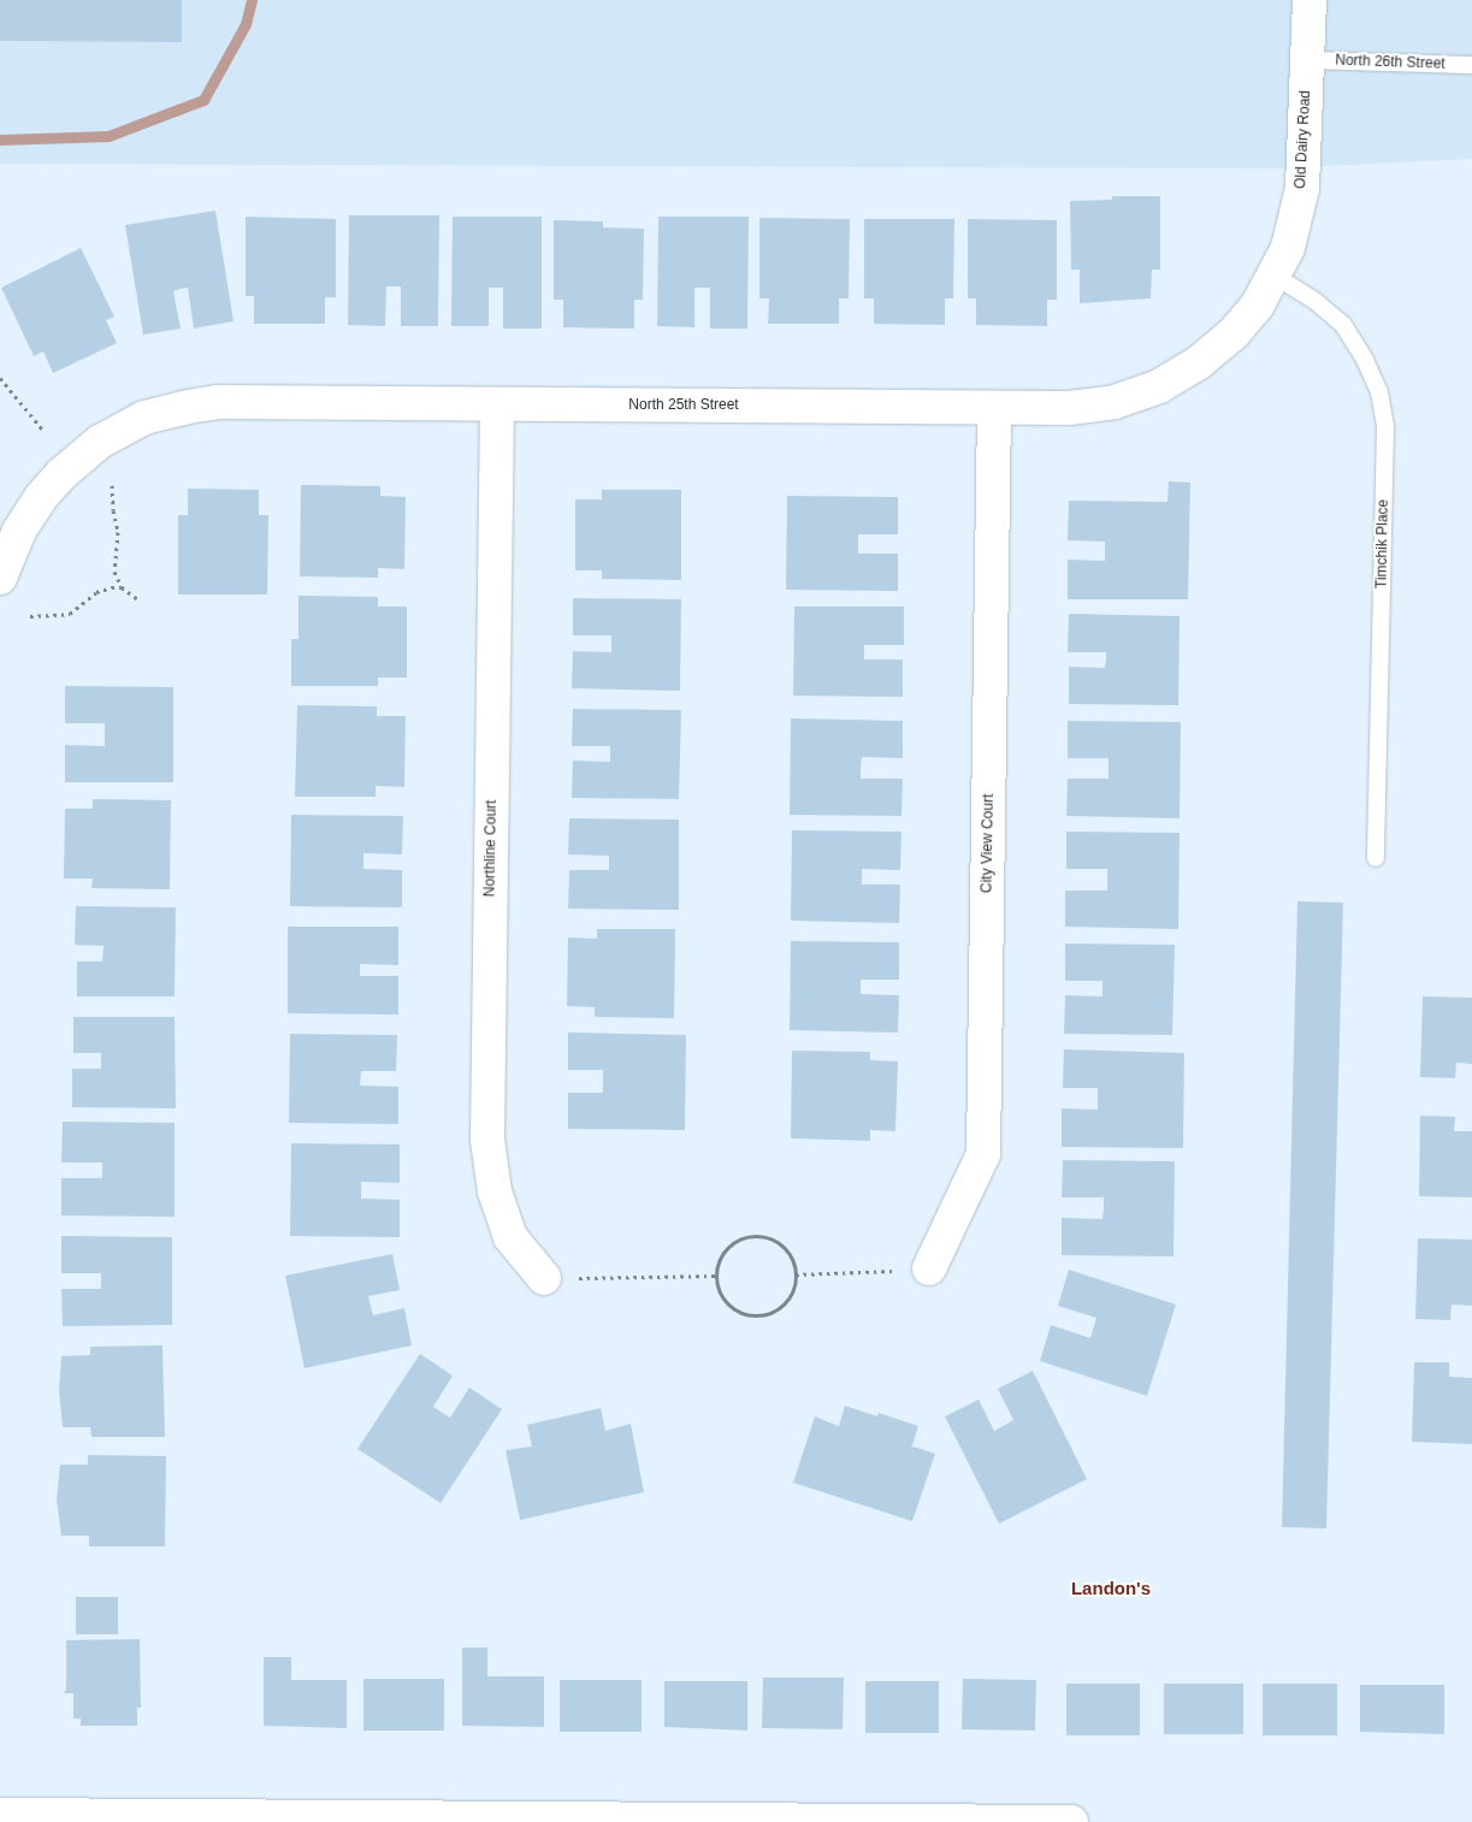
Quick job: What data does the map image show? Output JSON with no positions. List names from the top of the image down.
{
  "streets": {
    "street": [
      "Old Dairy Road",
      "North 25th Street",
      "City View Court",
      "Northline Court"
    ],
    "lane": ["North 26th Street", "Timchik Place"]
  },
  "crossings": [
    ["North 26th Street", "Old Dairy Road"],
    ["Old Dairy Road", "North 25th Street"],
    ["Old Dairy Road", "Timchik Place"],
    ["North 25th Street", "Timchik Place"],
    ["North 25th Street", "City View Court"],
    ["North 25th Street", "Northline Court"]
  ],
  "districts": ["Landon's"]
}
